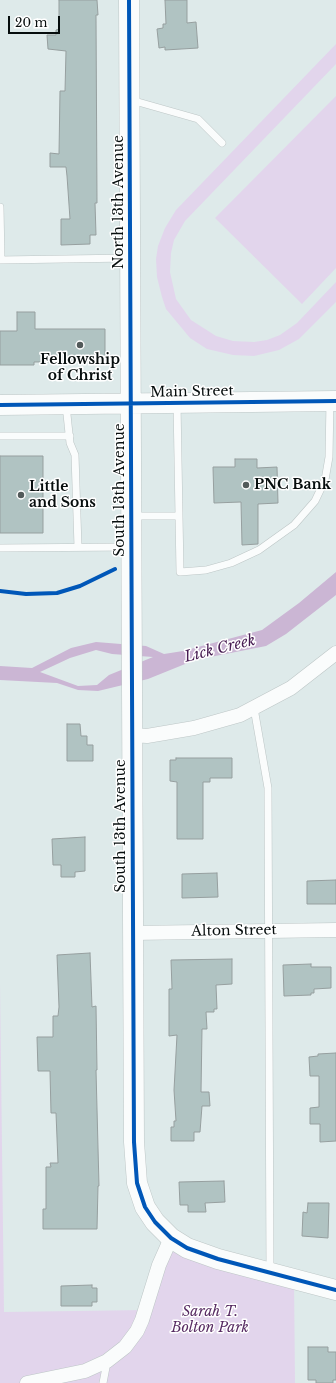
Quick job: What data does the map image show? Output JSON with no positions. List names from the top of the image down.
{
  "streets": {
    "street": [
      "North 13th Avenue",
      "Main Street",
      "South 13th Avenue",
      "Alton Street"
    ]
  },
  "crossings": [
    ["North 13th Avenue", "Main Street"],
    ["North 13th Avenue", "South 13th Avenue"],
    ["Main Street", "South 13th Avenue"],
    ["South 13th Avenue", "Alton Street"]
  ],
  "water": ["Lick Creek"],
  "parks": ["Sarah T. Bolton Park"],
  "places": ["Fellowship of Christ", "PNC Bank", "Little and Sons"],
  "scale_bar": "20 m"
}
